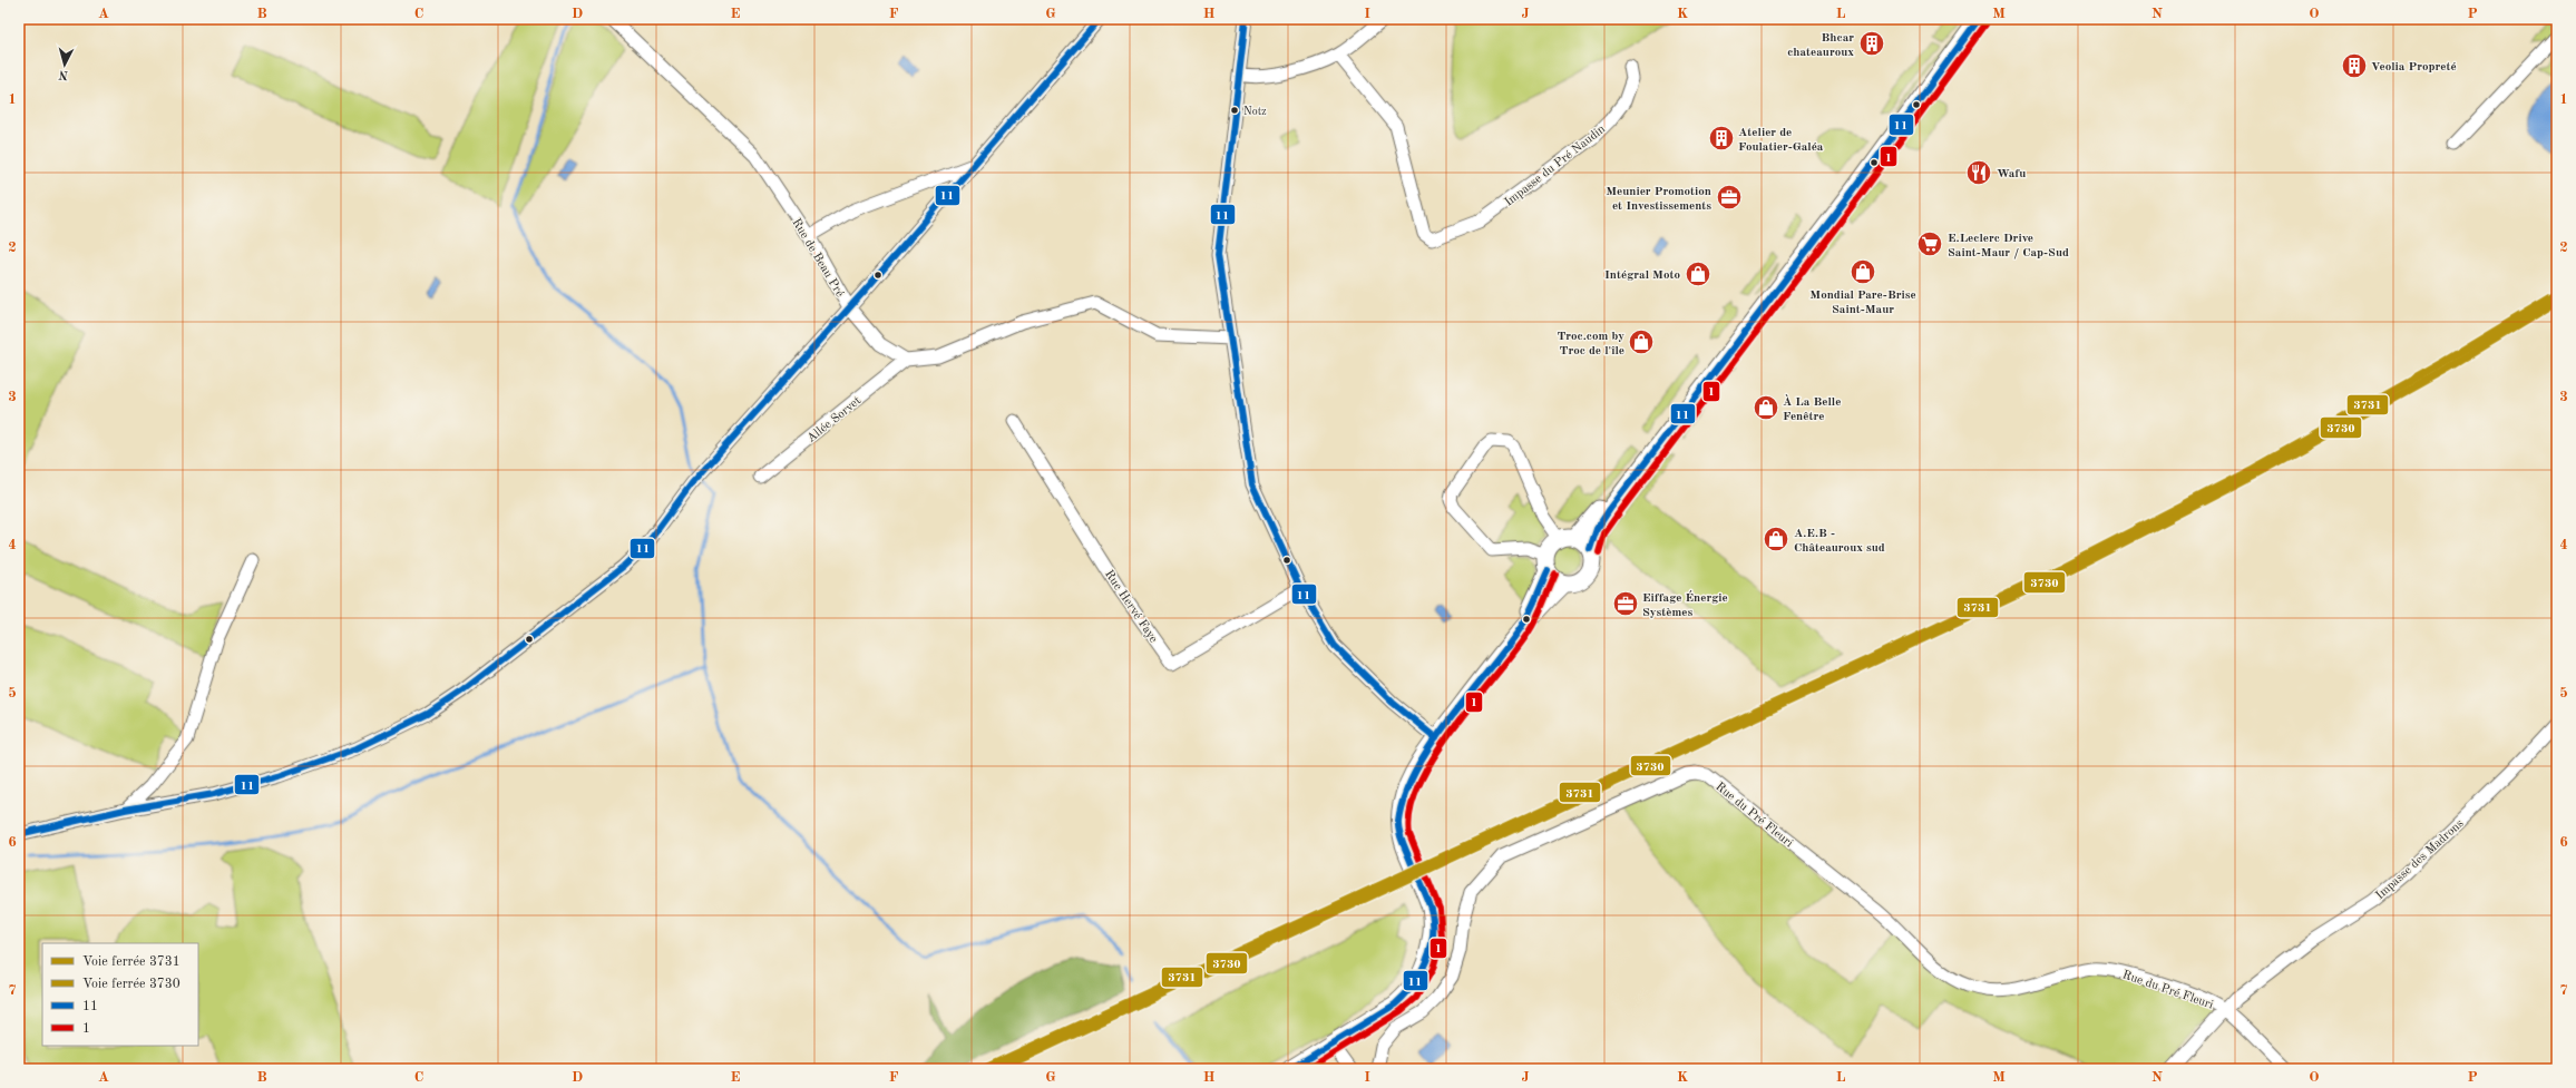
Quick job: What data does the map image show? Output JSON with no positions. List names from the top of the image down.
{
  "streets": {
    "street": [
      "Impasse du Pré Naudin",
      "Rue de Beau Pré",
      "Allée Sorvet",
      "Rue Hervé Faye",
      "Rue du Pré Fleuri",
      "Impasse des Madrons"
    ]
  },
  "crossings": [
    ["Rue de Beau Pré", "Allée Sorvet"],
    ["Rue du Pré Fleuri", "Impasse des Madrons"]
  ],
  "places": {
    "building": ["Bhcar chateauroux", "Veolia Propreté", "Atelier de Foulatier-Galéa"],
    "other": ["Notz"],
    "restaurant": ["Wafu"],
    "office": ["Meunier Promotion et Investissements", "Eiffage Énergie Systèmes"],
    "supermarket": ["E.Leclerc Drive Saint-Maur / Cap-Sud"],
    "shop": [
      "Mondial Pare-Brise Saint-Maur",
      "Intégral Moto",
      "Troc.com by Troc de l'île",
      "À La Belle Fenêtre",
      "A.E.B - Châteauroux sud"
    ]
  },
  "lines": [
    "transit line 11",
    "transit line 1",
    "rail line 3731",
    "rail line 3730"
  ],
  "legend": [
    "Voie ferrée 3731",
    "Voie ferrée 3730",
    "11",
    "1"
  ],
  "north": "bottom",
  "grid": {
    "columns": [
      "A",
      "B",
      "C",
      "D",
      "E",
      "F",
      "G",
      "H",
      "I",
      "J",
      "K",
      "L",
      "M",
      "N",
      "O",
      "P"
    ],
    "rows": [
      "1",
      "2",
      "3",
      "4",
      "5",
      "6",
      "7"
    ]
  }
}
